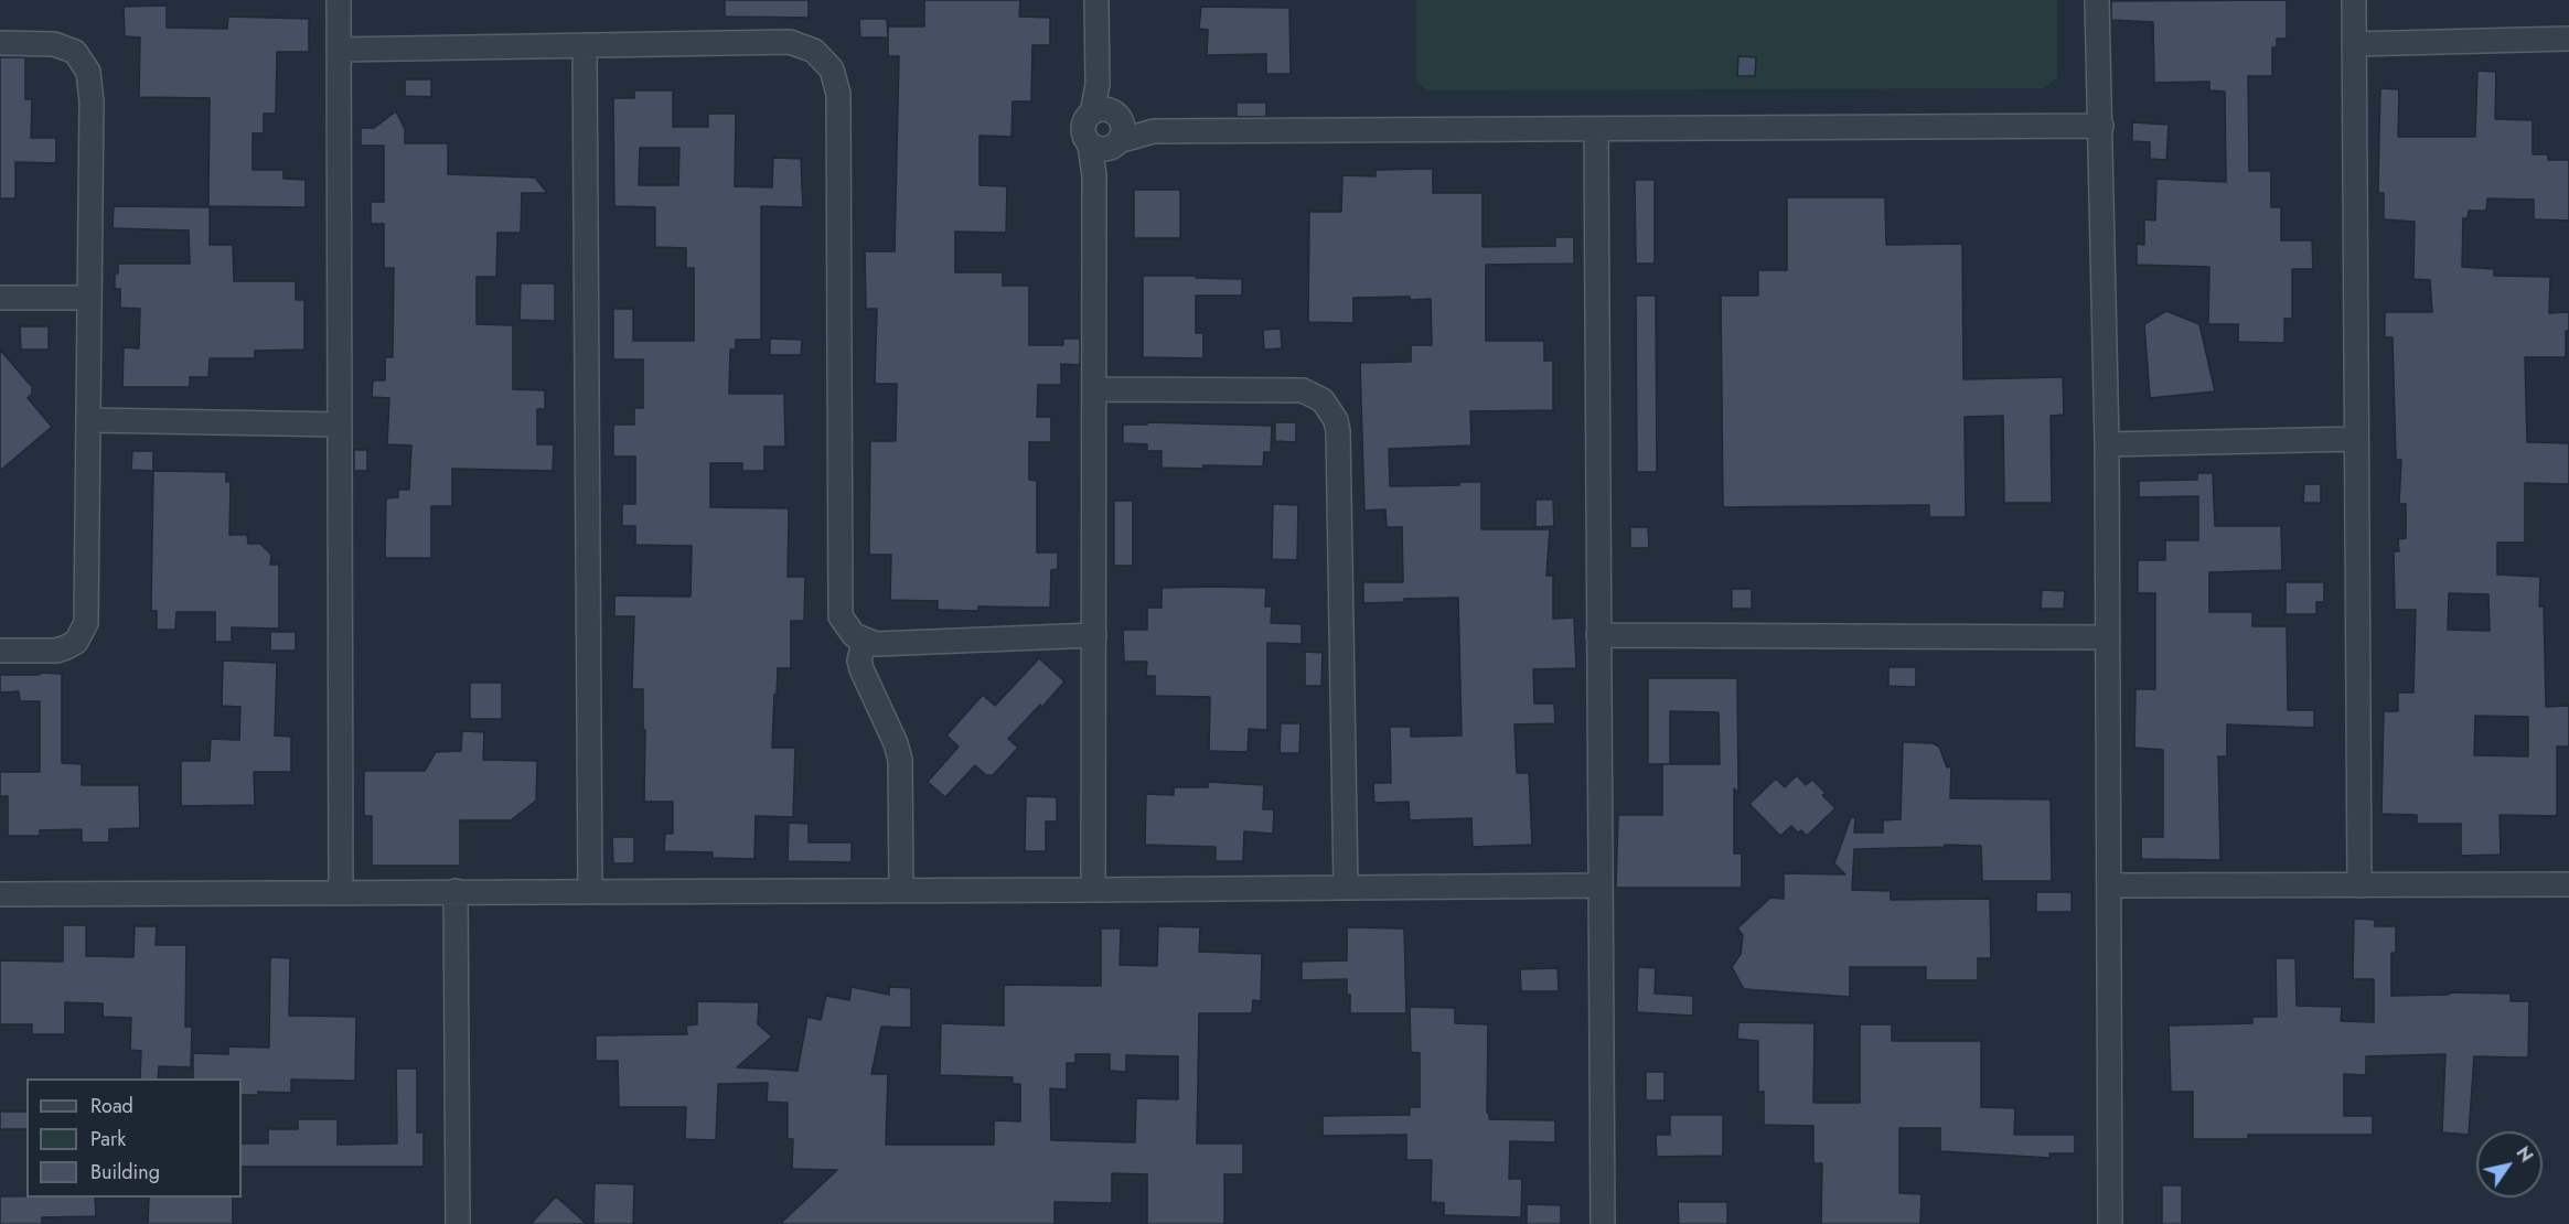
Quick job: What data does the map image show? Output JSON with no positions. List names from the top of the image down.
{
  "legend": ["Road", "Park", "Building"],
  "north": "top right"
}
